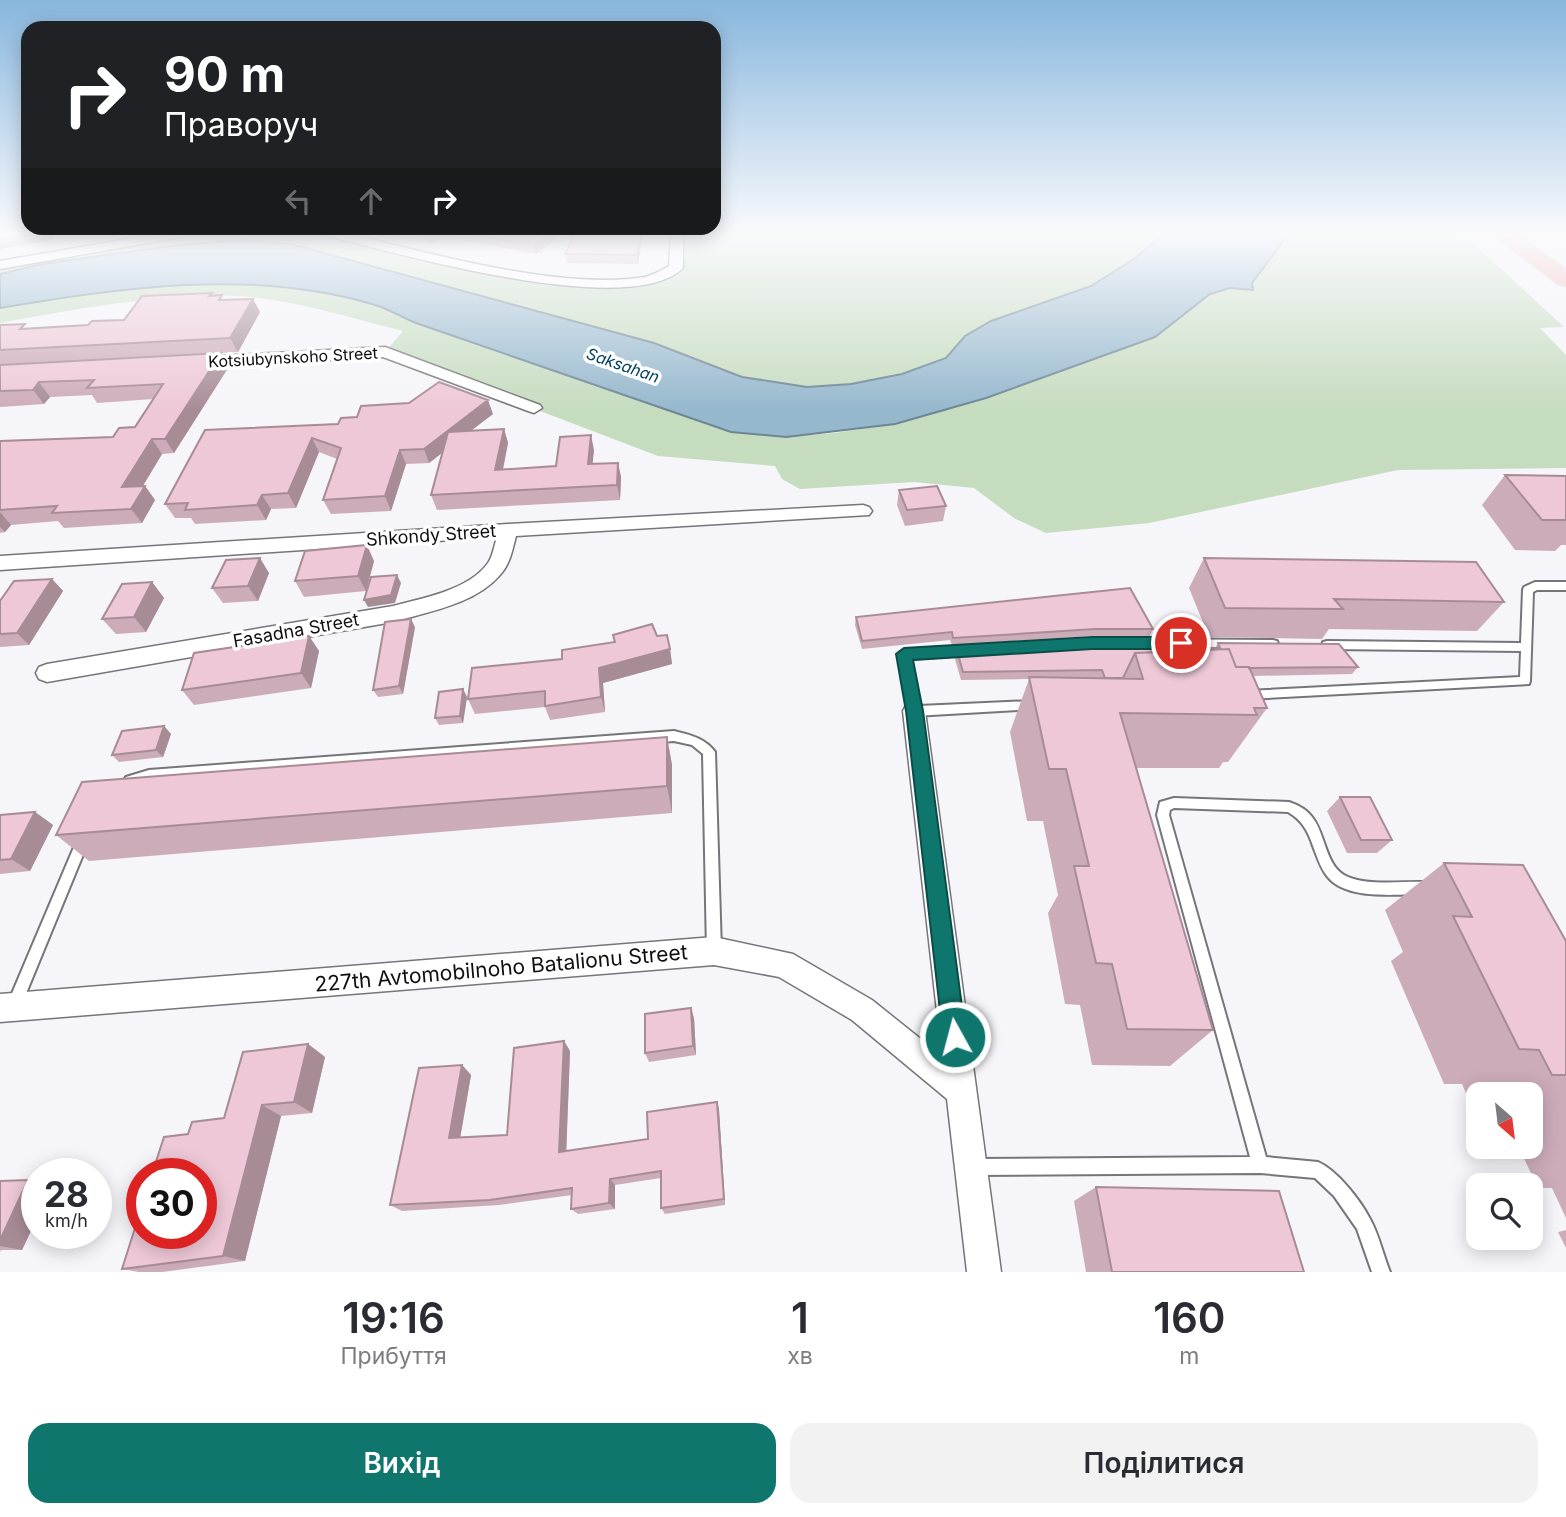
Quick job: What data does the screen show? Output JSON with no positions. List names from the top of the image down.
{
  "streets": {
    "street": [
      "Kotsiubynskoho Street",
      "Shkondy Street",
      "Fasadna Street",
      "227th Avtomobilnoho Batalionu Street"
    ]
  },
  "crossings": [
    ["Shkondy Street", "Fasadna Street"]
  ],
  "water": ["Saksahan"],
  "north": "bottom right",
  "page": {
    "turn": ["90 m", "Праворуч"],
    "speed": "28 km/h",
    "limit": "30",
    "eta": [
      "19:16",
      "Прибуття",
      "1",
      "хв",
      "160",
      "m"
    ],
    "buttons": ["Вихід", "Поділитися"]
  }
}
